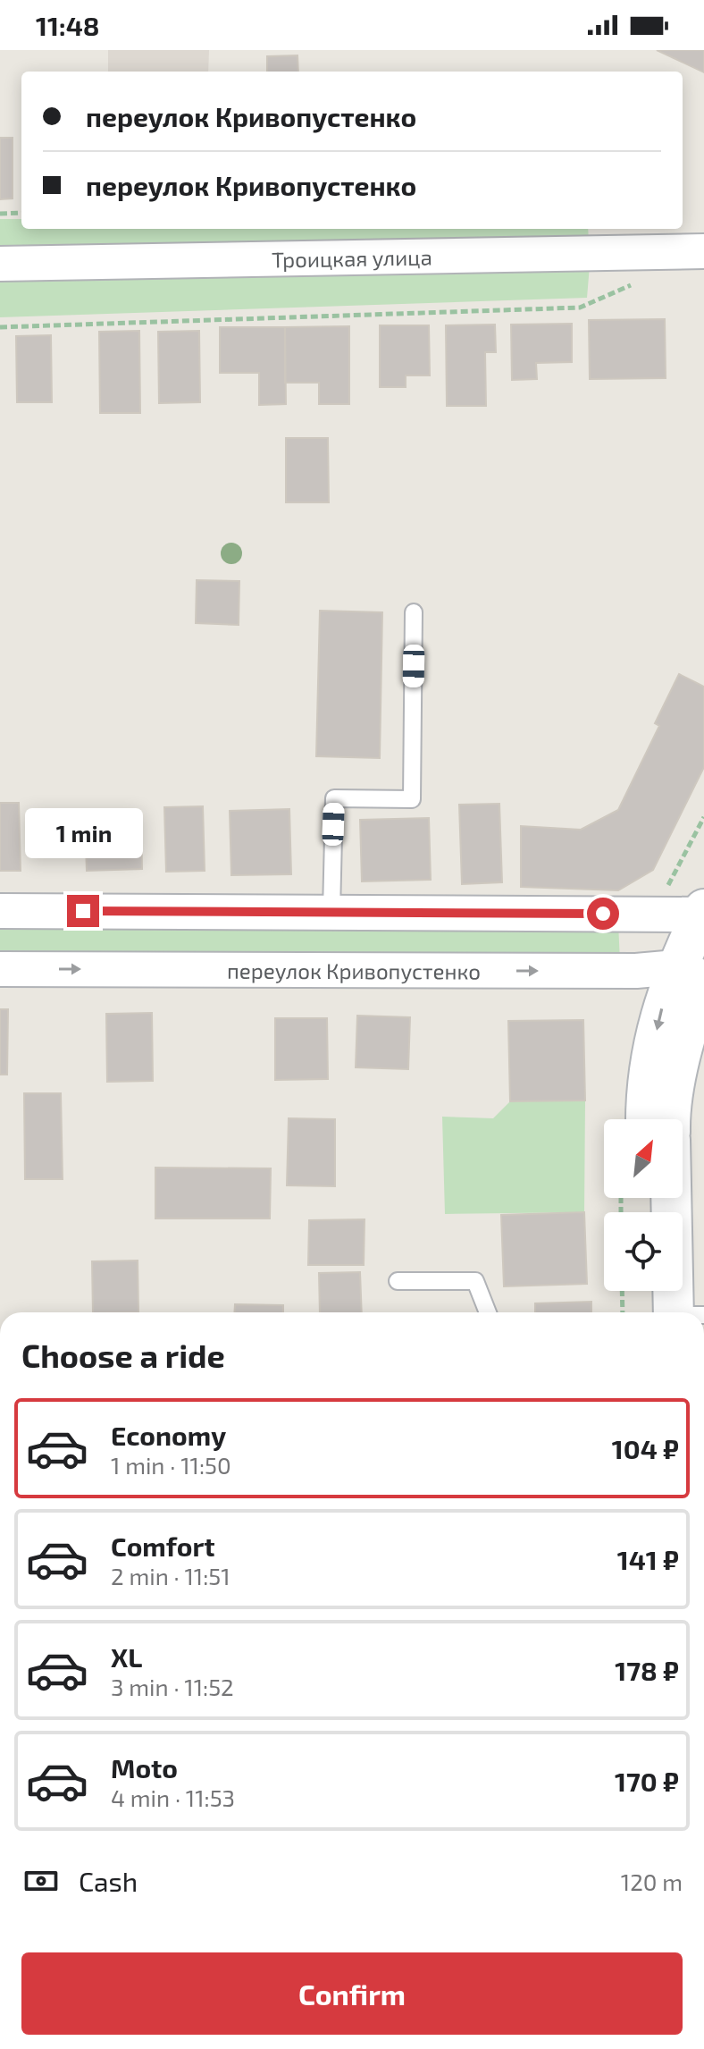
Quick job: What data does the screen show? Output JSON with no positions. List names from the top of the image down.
{
  "streets": {
    "street": ["Троицкая улица", "переулок Кривопустенко"]
  },
  "north": "top right",
  "page": {
    "status": "11:48",
    "banner": ["переулок Кривопустенко", "переулок Кривопустенко"],
    "bubble": "1 min",
    "heading": "Choose a ride",
    "list": [
      {
        "name": "Economy",
        "note": "1 min · 11:50",
        "value": "104 ₽"
      },
      {
        "name": "Comfort",
        "note": "2 min · 11:51",
        "value": "141 ₽"
      },
      {
        "name": "XL",
        "note": "3 min · 11:52",
        "value": "178 ₽"
      },
      {
        "name": "Moto",
        "note": "4 min · 11:53",
        "value": "170 ₽"
      }
    ],
    "pay": ["Cash", "120 m"],
    "buttons": "Confirm"
  }
}
